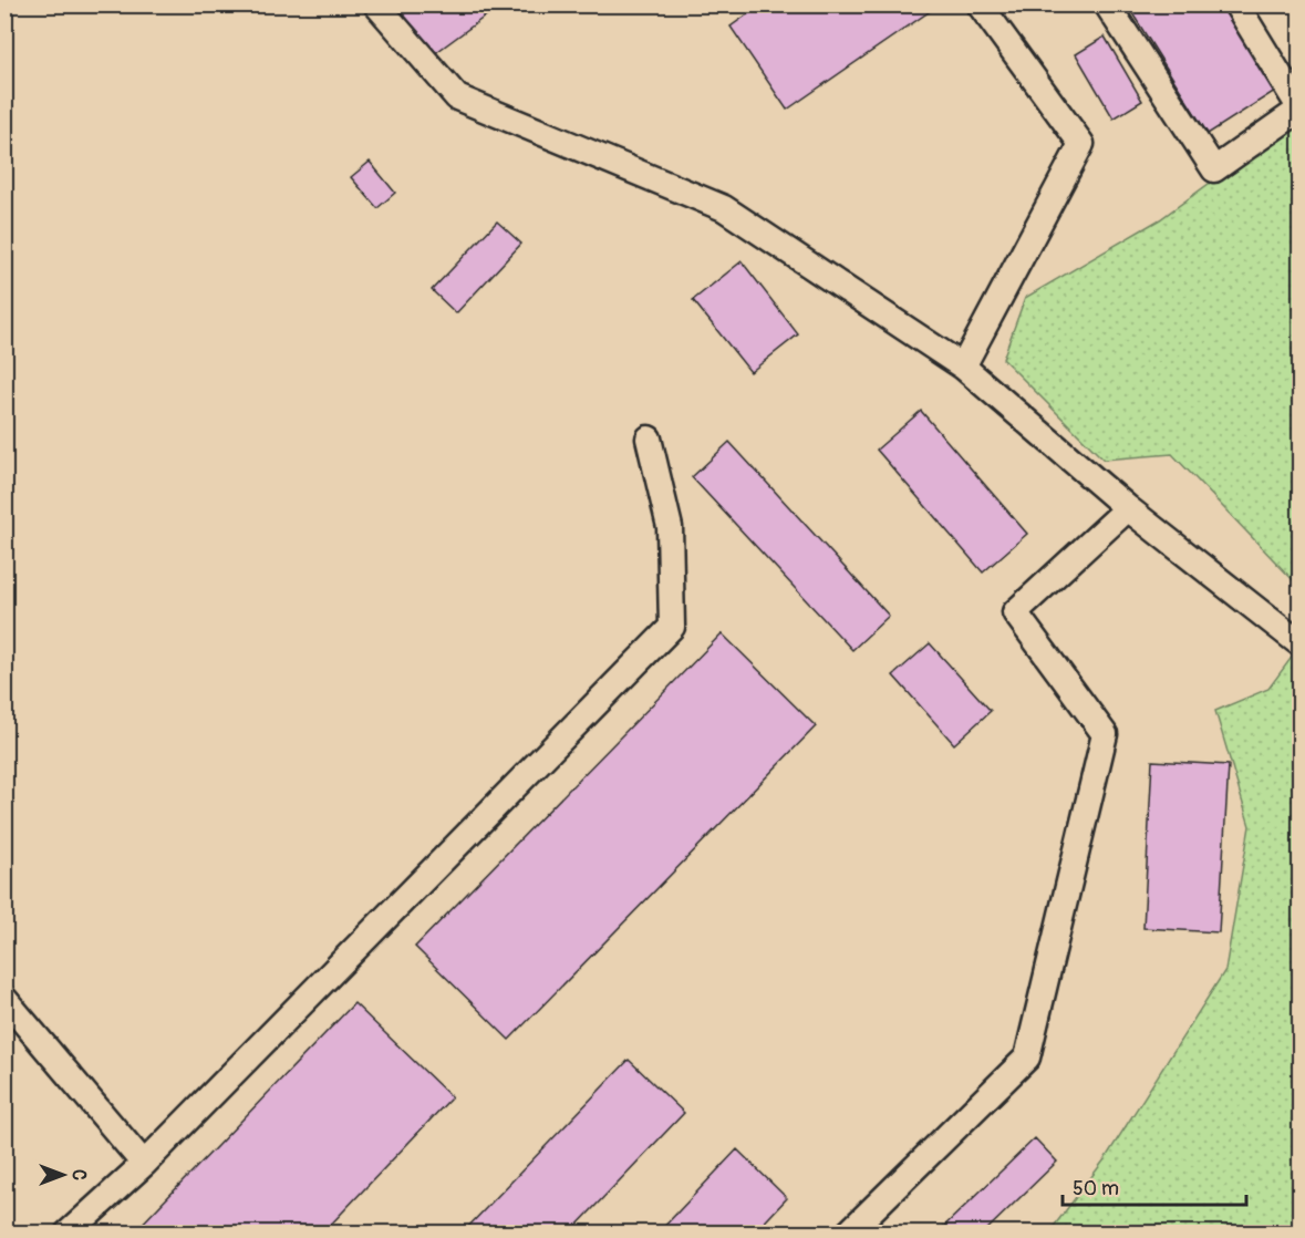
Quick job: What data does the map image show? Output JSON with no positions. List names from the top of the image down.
{
  "scale_bar": "50 m",
  "north": "right"
}
